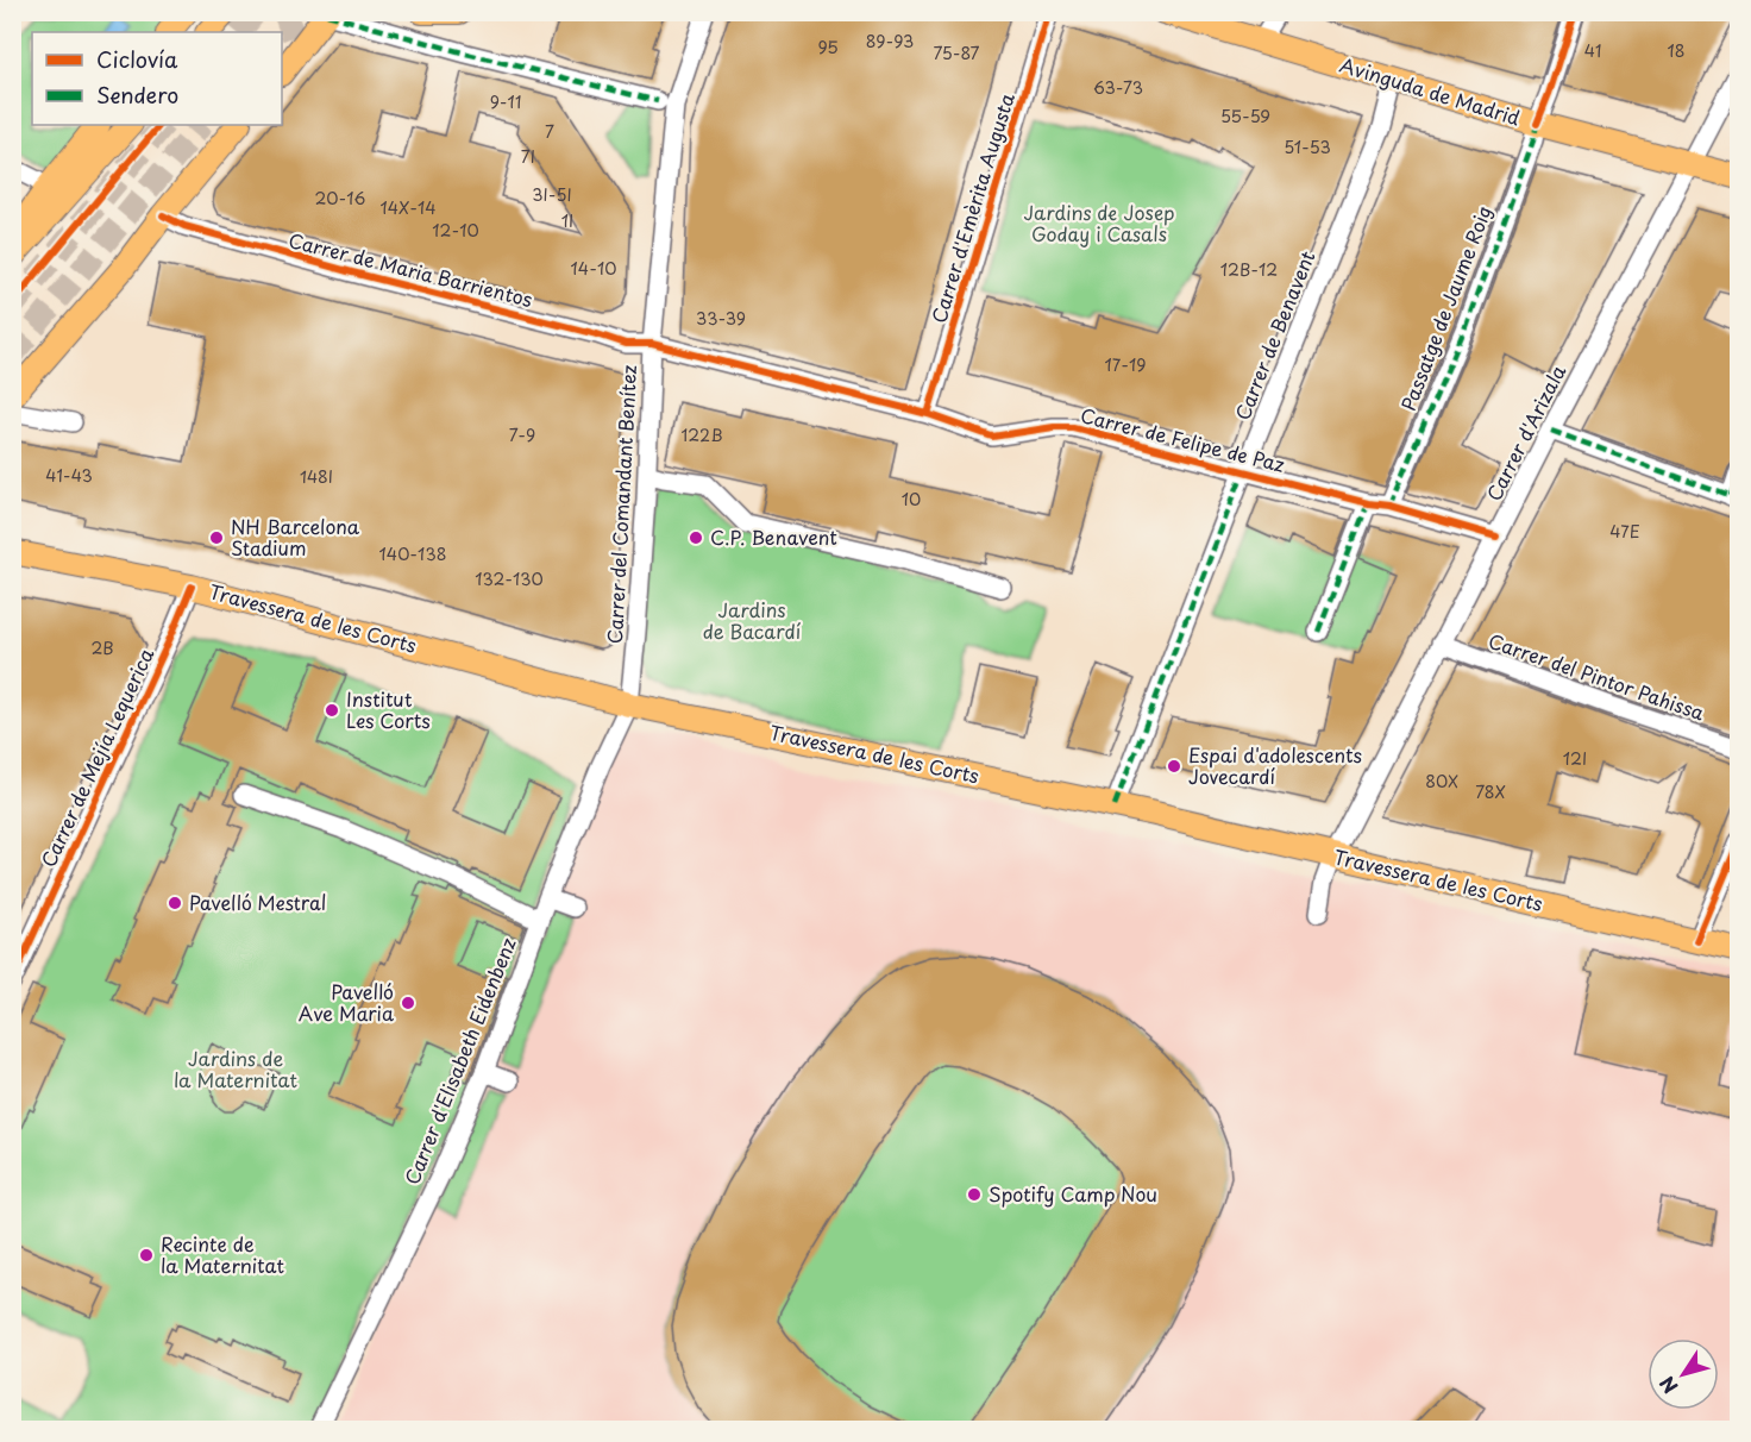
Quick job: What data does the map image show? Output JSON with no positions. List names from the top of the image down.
{
  "streets": {
    "main road": ["Avinguda de Madrid", "Travessera de les Corts"],
    "street": [
      "Carrer d'Emèrita Augusta",
      "Carrer de Maria Barrientos",
      "Passatge de Jaume Roig",
      "Carrer de Benavent",
      "Carrer d'Arizala",
      "Carrer de Felipe de Paz",
      "Carrer del Comandant Benítez",
      "Carrer del Pintor Pahissa",
      "Carrer de Mejía Lequerica",
      "Carrer d'Elisabeth Eidenbenz"
    ]
  },
  "crossings": [
    ["Avinguda de Madrid", "Passatge de Jaume Roig"],
    ["Avinguda de Madrid", "Carrer de Benavent"],
    ["Avinguda de Madrid", "Carrer d'Arizala"],
    ["Carrer d'Emèrita Augusta", "Carrer de Felipe de Paz"],
    ["Carrer de Maria Barrientos", "Carrer de Felipe de Paz"],
    ["Carrer de Maria Barrientos", "Carrer del Comandant Benítez"],
    ["Passatge de Jaume Roig", "Carrer de Felipe de Paz"],
    ["Carrer de Benavent", "Carrer de Felipe de Paz"],
    ["Carrer de Benavent", "Travessera de les Corts"],
    ["Carrer d'Arizala", "Carrer de Felipe de Paz"],
    ["Carrer d'Arizala", "Travessera de les Corts"],
    ["Carrer d'Arizala", "Carrer del Pintor Pahissa"],
    ["Carrer de Felipe de Paz", "Carrer del Comandant Benítez"],
    ["Carrer del Comandant Benítez", "Travessera de les Corts"],
    ["Carrer del Comandant Benítez", "Carrer d'Elisabeth Eidenbenz"],
    ["Travessera de les Corts", "Carrer de Mejía Lequerica"],
    ["Travessera de les Corts", "Carrer d'Elisabeth Eidenbenz"]
  ],
  "parks": ["Jardins de Josep Goday i Casals", "Jardins de Bacardí", "Jardins de la Maternitat"],
  "places": [
    "NH Barcelona Stadium",
    "C.P. Benavent",
    "Institut Les Corts",
    "Espai d'adolescents Jovecardí",
    "Pavelló Mestral",
    "Pavelló Ave Maria",
    "Spotify Camp Nou",
    "Recinte de la Maternitat"
  ],
  "house_numbers": [
    "89-93",
    "95",
    "41",
    "18",
    "75-87",
    "63-73",
    "9-11",
    "55-59",
    "7",
    "51-53",
    "7I",
    "3I-5I",
    "20-16",
    "14X-14",
    "1I",
    "12-10",
    "14-10",
    "12B-12",
    "33-39",
    "17-19",
    "7-9",
    "122B",
    "41-43",
    "148I",
    "10",
    "47E",
    "140-138",
    "132-130",
    "2B",
    "12I",
    "80X",
    "78X"
  ],
  "legend": ["Ciclovía", "Sendero"],
  "north": "bottom left"
}
